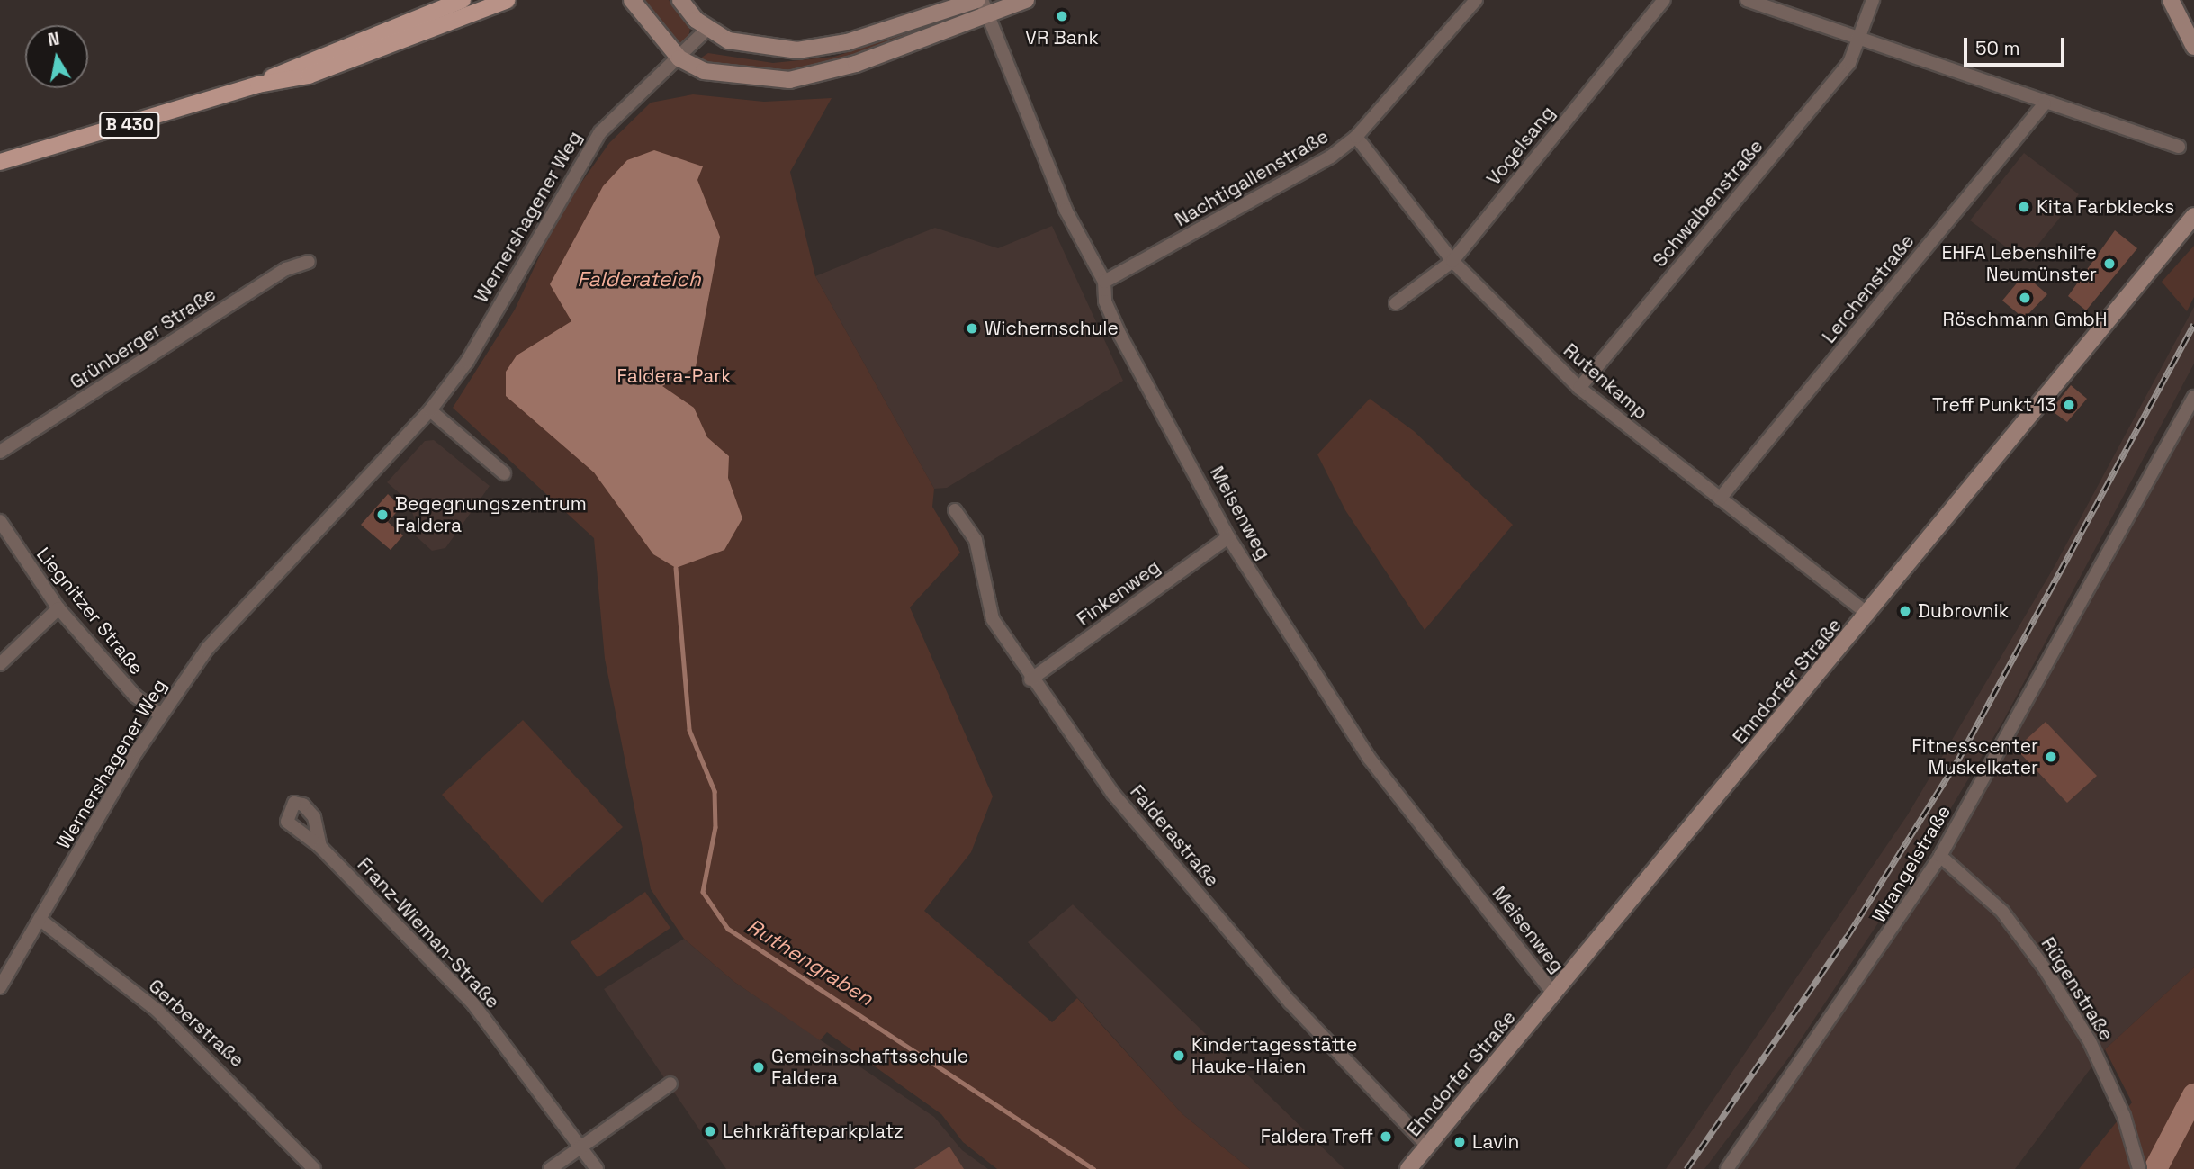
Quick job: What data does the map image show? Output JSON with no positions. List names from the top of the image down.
{
  "streets": {
    "main road": ["B 430"],
    "street": [
      "Vogelsang",
      "Nachtigallenstraße",
      "Schwalbenstraße",
      "Wernershagener Weg",
      "Lerchenstraße",
      "Grünberger Straße",
      "Rutenkamp",
      "Meisenweg",
      "Finkenweg",
      "Liegnitzer Straße",
      "Ehndorfer Straße",
      "Falderastraße",
      "Wrangelstraße",
      "Franz-Wieman-Straße",
      "Rügenstraße",
      "Gerberstraße"
    ]
  },
  "crossings": [
    ["Vogelsang", "Rutenkamp"],
    ["Nachtigallenstraße", "Rutenkamp"],
    ["Nachtigallenstraße", "Meisenweg"],
    ["Schwalbenstraße", "Rutenkamp"],
    ["Wernershagener Weg", "Liegnitzer Straße"],
    ["Wernershagener Weg", "Gerberstraße"],
    ["Lerchenstraße", "Rutenkamp"],
    ["Rutenkamp", "Ehndorfer Straße"],
    ["Meisenweg", "Finkenweg"],
    ["Meisenweg", "Ehndorfer Straße"],
    ["Finkenweg", "Falderastraße"],
    ["Ehndorfer Straße", "Falderastraße"],
    ["Wrangelstraße", "Rügenstraße"]
  ],
  "water": ["Falderateich", "Ruthengraben"],
  "parks": ["Faldera-Park"],
  "places": [
    "VR Bank",
    "Kita Farbklecks",
    "EHFA Lebenshilfe Neumünster",
    "Röschmann GmbH",
    "Wichernschule",
    "Treff Punkt 13",
    "Begegnungszentrum Faldera",
    "Dubrovnik",
    "Fitnesscenter Muskelkater",
    "Kindertagesstätte Hauke-Haien",
    "Gemeinschaftsschule Faldera",
    "Lehrkräfteparkplatz",
    "Faldera Treff",
    "Lavin"
  ],
  "scale_bar": "50 m",
  "north": "top"
}
